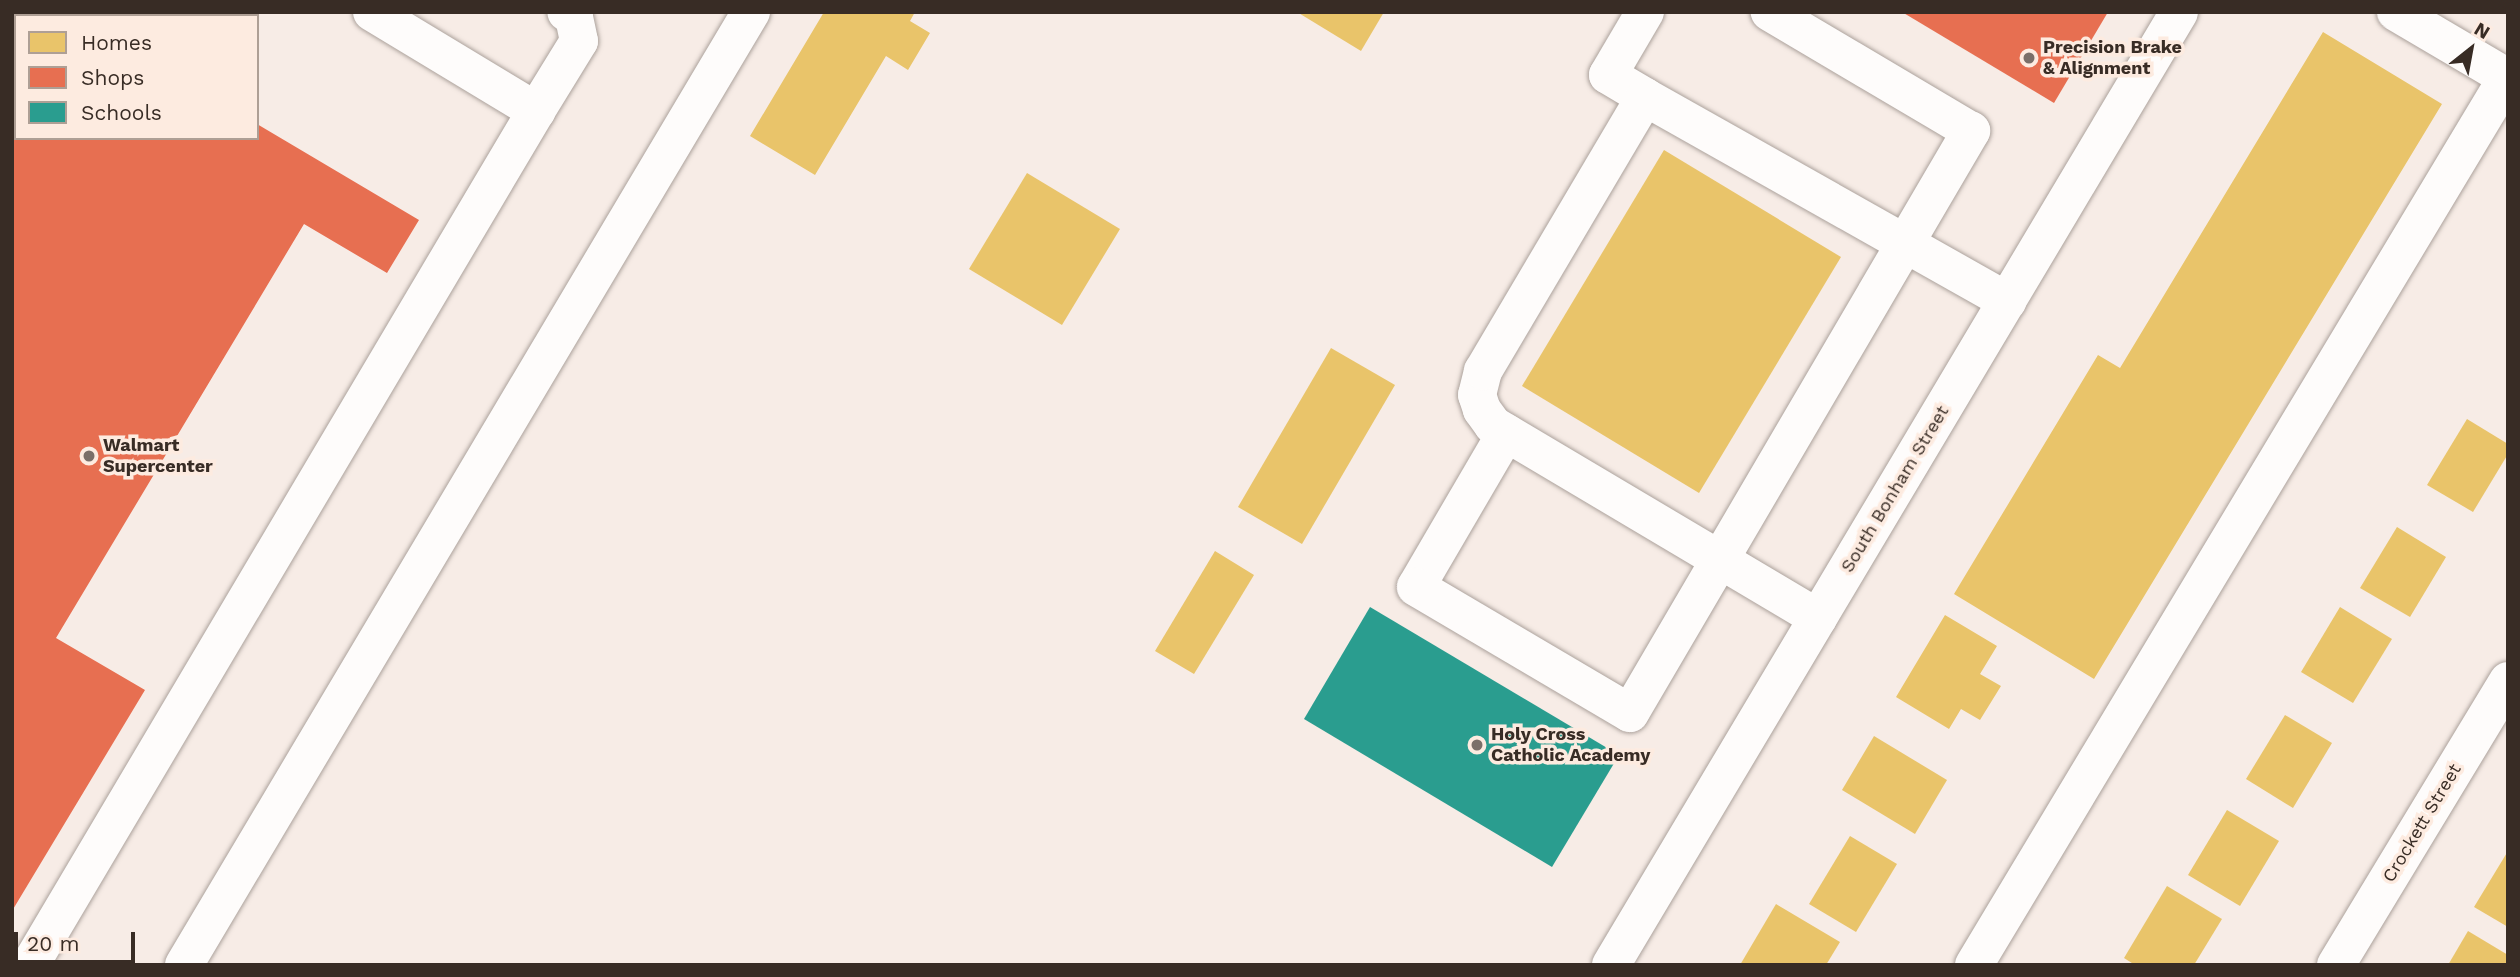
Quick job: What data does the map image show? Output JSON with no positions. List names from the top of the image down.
{
  "streets": {
    "street": ["South Bonham Street", "Crockett Street"]
  },
  "places": ["Precision Brake & Alignment", "Walmart Supercenter", "Holy Cross Catholic Academy"],
  "legend": ["Homes", "Shops", "Schools"],
  "scale_bar": "20 m",
  "north": "top right"
}
